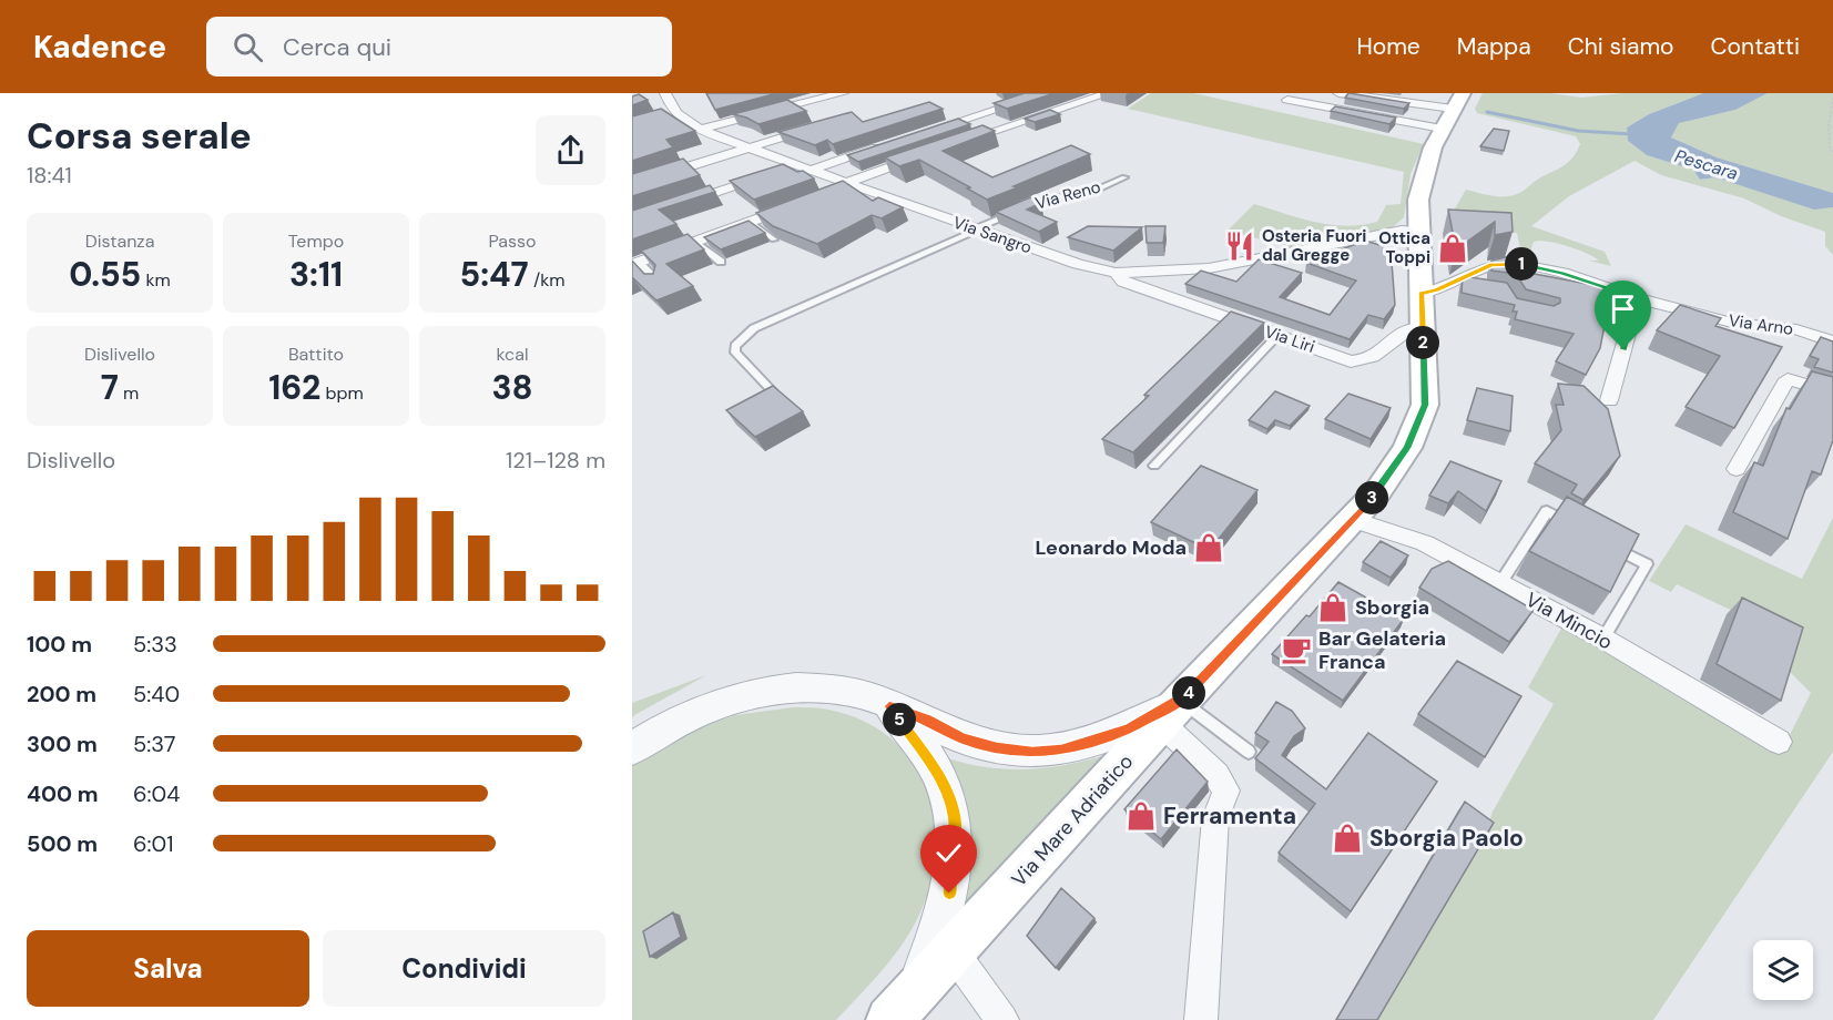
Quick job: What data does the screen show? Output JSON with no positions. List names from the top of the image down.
{
  "streets": {
    "main road": ["Via Mare Adriatico"],
    "street": [
      "Via Sangro",
      "Via Arno",
      "Via Liri",
      "Via Mincio"
    ],
    "lane": ["Via Reno"]
  },
  "crossings": [
    ["Via Reno", "Via Sangro"],
    ["Via Sangro", "Via Liri"],
    ["Via Sangro", "Via Mare Adriatico"],
    ["Via Arno", "Via Mare Adriatico"],
    ["Via Liri", "Via Mare Adriatico"],
    ["Via Mincio", "Via Mare Adriatico"]
  ],
  "water": ["Pescara"],
  "places": {
    "restaurant": ["Osteria Fuori dal Gregge"],
    "shop": [
      "Ottica Toppi",
      "Leonardo Moda",
      "Sborgia",
      "Ferramenta",
      "Sborgia Paolo"
    ],
    "cafe": ["Bar Gelateria Franca"]
  },
  "page": {
    "header": "Kadence",
    "search": "Cerca qui",
    "nav": [
      "Home",
      "Mappa",
      "Chi siamo",
      "Contatti"
    ],
    "heading": ["Corsa serale", "18:41"],
    "stats": [
      ["Distanza", "0.55 km"],
      ["Tempo", "3:11"],
      ["Passo", "5:47 /km"],
      ["Dislivello", "7 m"],
      ["Battito", "162 bpm"],
      ["kcal", "38"]
    ],
    "pins": [
      "1",
      "2",
      "3",
      "4",
      "5"
    ],
    "chart": ["Dislivello", "121–128 m"],
    "list": [
      {
        "name": "100 m",
        "note": "5:33"
      },
      {
        "name": "200 m",
        "note": "5:40"
      },
      {
        "name": "300 m",
        "note": "5:37"
      },
      {
        "name": "400 m",
        "note": "6:04"
      },
      {
        "name": "500 m",
        "note": "6:01"
      }
    ],
    "buttons": ["Salva", "Condividi"]
  }
}
